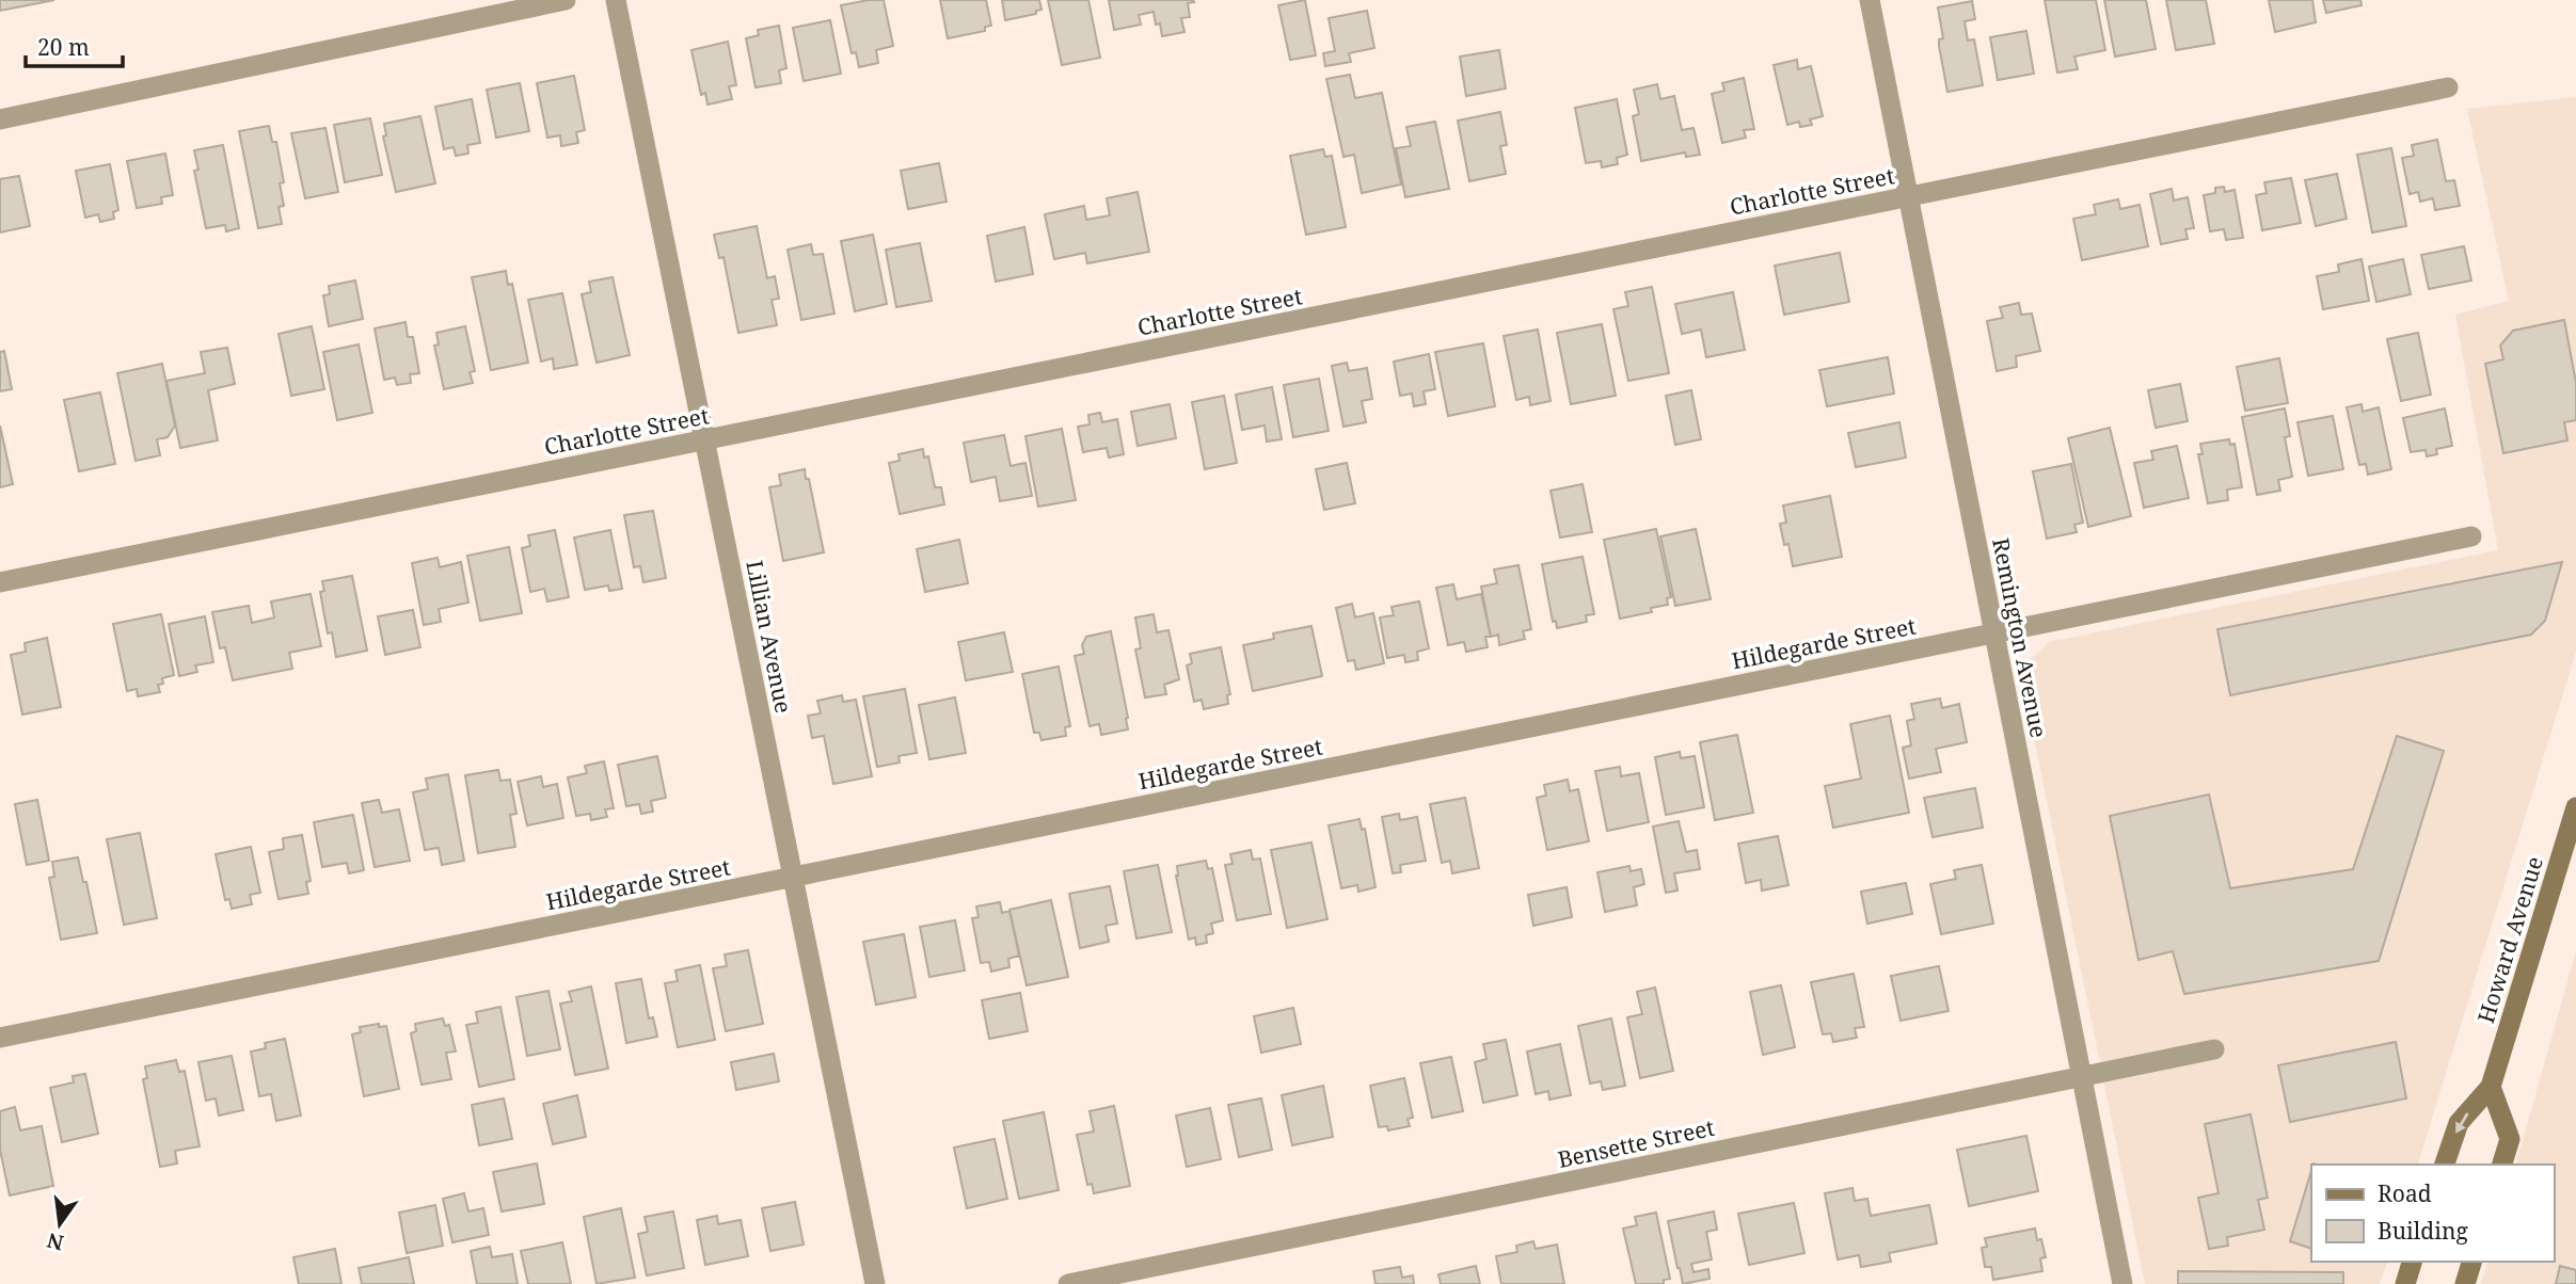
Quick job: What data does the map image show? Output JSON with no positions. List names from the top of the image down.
{
  "streets": {
    "main road": ["Howard Avenue"],
    "street": [
      "Charlotte Street",
      "Lillian Avenue",
      "Remington Avenue",
      "Hildegarde Street",
      "Bensette Street"
    ]
  },
  "crossings": [
    ["Charlotte Street", "Lillian Avenue"],
    ["Charlotte Street", "Remington Avenue"],
    ["Lillian Avenue", "Hildegarde Street"],
    ["Remington Avenue", "Hildegarde Street"],
    ["Remington Avenue", "Bensette Street"]
  ],
  "legend": ["Road", "Building"],
  "scale_bar": "20 m",
  "north": "bottom"
}
